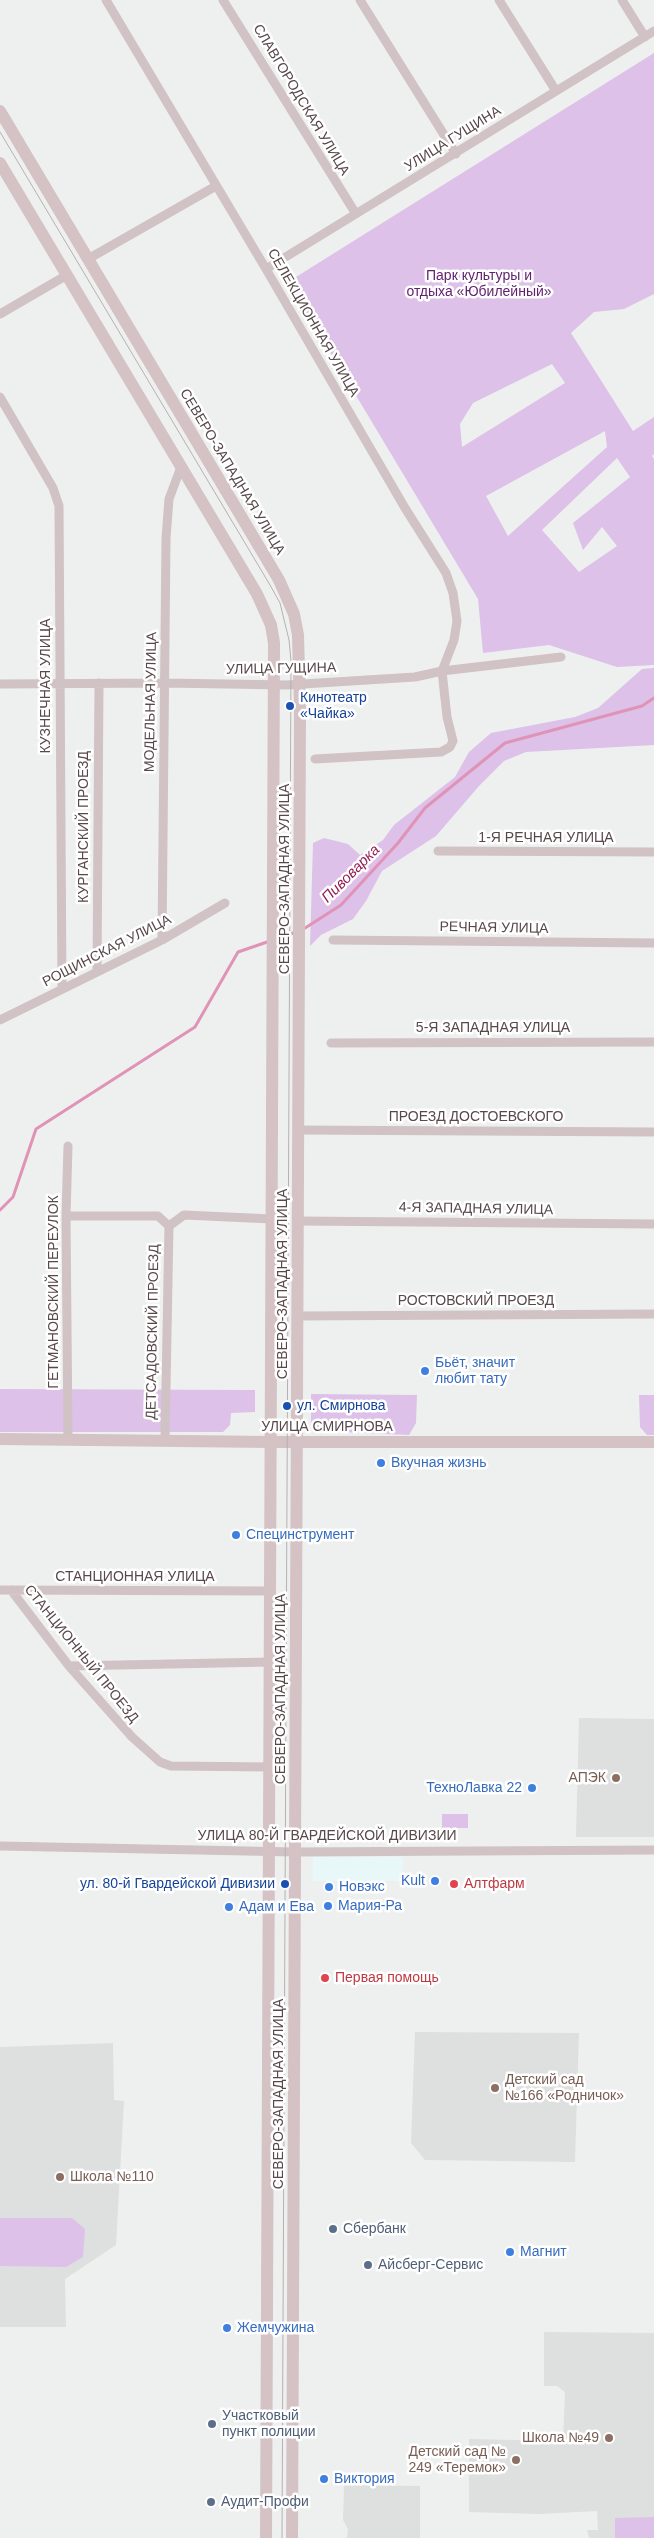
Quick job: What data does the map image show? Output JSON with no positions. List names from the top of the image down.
{
  "streets": {
    "main road": ["СЕВЕРО-ЗАПАДНАЯ УЛИЦА", "УЛИЦА СМИРНОВА"],
    "street": [
      "СЛАВГОРОДСКАЯ УЛИЦА",
      "УЛИЦА ГУЩИНА",
      "СЕЛЕКЦИОННАЯ УЛИЦА",
      "КУЗНЕЧНАЯ УЛИЦА",
      "МОДЕЛЬНАЯ УЛИЦА",
      "КУРГАНСКИЙ ПРОЕЗД",
      "1-Я РЕЧНАЯ УЛИЦА",
      "РЕЧНАЯ УЛИЦА",
      "РОЩИНСКАЯ УЛИЦА",
      "5-Я ЗАПАДНАЯ УЛИЦА",
      "ПРОЕЗД ДОСТОЕВСКОГО",
      "4-Я ЗАПАДНАЯ УЛИЦА",
      "ГЕТМАНОВСКИЙ ПЕРЕУЛОК",
      "РОСТОВСКИЙ ПРОЕЗД",
      "ДЕТСАДОВСКИЙ ПРОЕЗД",
      "СТАНЦИОННАЯ УЛИЦА",
      "СТАНЦИОННЫЙ ПРОЕЗД",
      "УЛИЦА 80-Й ГВАРДЕЙСКОЙ ДИВИЗИИ"
    ]
  },
  "crossings": [
    ["СЛАВГОРОДСКАЯ УЛИЦА", "УЛИЦА ГУЩИНА"],
    ["УЛИЦА ГУЩИНА", "СЕЛЕКЦИОННАЯ УЛИЦА"],
    ["УЛИЦА ГУЩИНА", "СЕВЕРО-ЗАПАДНАЯ УЛИЦА"],
    ["УЛИЦА ГУЩИНА", "КУЗНЕЧНАЯ УЛИЦА"],
    ["УЛИЦА ГУЩИНА", "МОДЕЛЬНАЯ УЛИЦА"],
    ["УЛИЦА ГУЩИНА", "КУРГАНСКИЙ ПРОЕЗД"],
    ["СЕВЕРО-ЗАПАДНАЯ УЛИЦА", "МОДЕЛЬНАЯ УЛИЦА"],
    ["СЕВЕРО-ЗАПАДНАЯ УЛИЦА", "ПРОЕЗД ДОСТОЕВСКОГО"],
    ["СЕВЕРО-ЗАПАДНАЯ УЛИЦА", "4-Я ЗАПАДНАЯ УЛИЦА"],
    ["СЕВЕРО-ЗАПАДНАЯ УЛИЦА", "РОСТОВСКИЙ ПРОЕЗД"],
    ["СЕВЕРО-ЗАПАДНАЯ УЛИЦА", "УЛИЦА СМИРНОВА"],
    ["СЕВЕРО-ЗАПАДНАЯ УЛИЦА", "СТАНЦИОННАЯ УЛИЦА"],
    ["СЕВЕРО-ЗАПАДНАЯ УЛИЦА", "СТАНЦИОННЫЙ ПРОЕЗД"],
    ["СЕВЕРО-ЗАПАДНАЯ УЛИЦА", "УЛИЦА 80-Й ГВАРДЕЙСКОЙ ДИВИЗИИ"],
    ["КУЗНЕЧНАЯ УЛИЦА", "РОЩИНСКАЯ УЛИЦА"],
    ["МОДЕЛЬНАЯ УЛИЦА", "РОЩИНСКАЯ УЛИЦА"],
    ["КУРГАНСКИЙ ПРОЕЗД", "РОЩИНСКАЯ УЛИЦА"],
    ["ГЕТМАНОВСКИЙ ПЕРЕУЛОК", "УЛИЦА СМИРНОВА"],
    ["ДЕТСАДОВСКИЙ ПРОЕЗД", "УЛИЦА СМИРНОВА"],
    ["СТАНЦИОННАЯ УЛИЦА", "СТАНЦИОННЫЙ ПРОЕЗД"]
  ],
  "water": ["Пивоварка"],
  "parks": ["Парк культуры и отдыха «Юбилейный»"],
  "places": [
    "Кинотеатр «Чайка»",
    "Бьёт, значит любит тату",
    "ул. Смирнова",
    "Вкучная жизнь",
    "Специнструмент",
    "АПЭК",
    "ТехноЛавка 22",
    "Kult",
    "ул. 80-й Гвардейской Дивизии",
    "Алтфарм",
    "Новэкс",
    "Мария-Ра",
    "Адам и Ева",
    "Первая помощь",
    "Детский сад №166 «Родничок»",
    "Школа №110",
    "Сбербанк",
    "Магнит",
    "Айсберг-Сервис",
    "Жемчужина",
    "Участковый пункт полиции",
    "Школа №49",
    "Детский сад № 249 «Теремок»",
    "Виктория",
    "Аудит-Профи"
  ]
}
